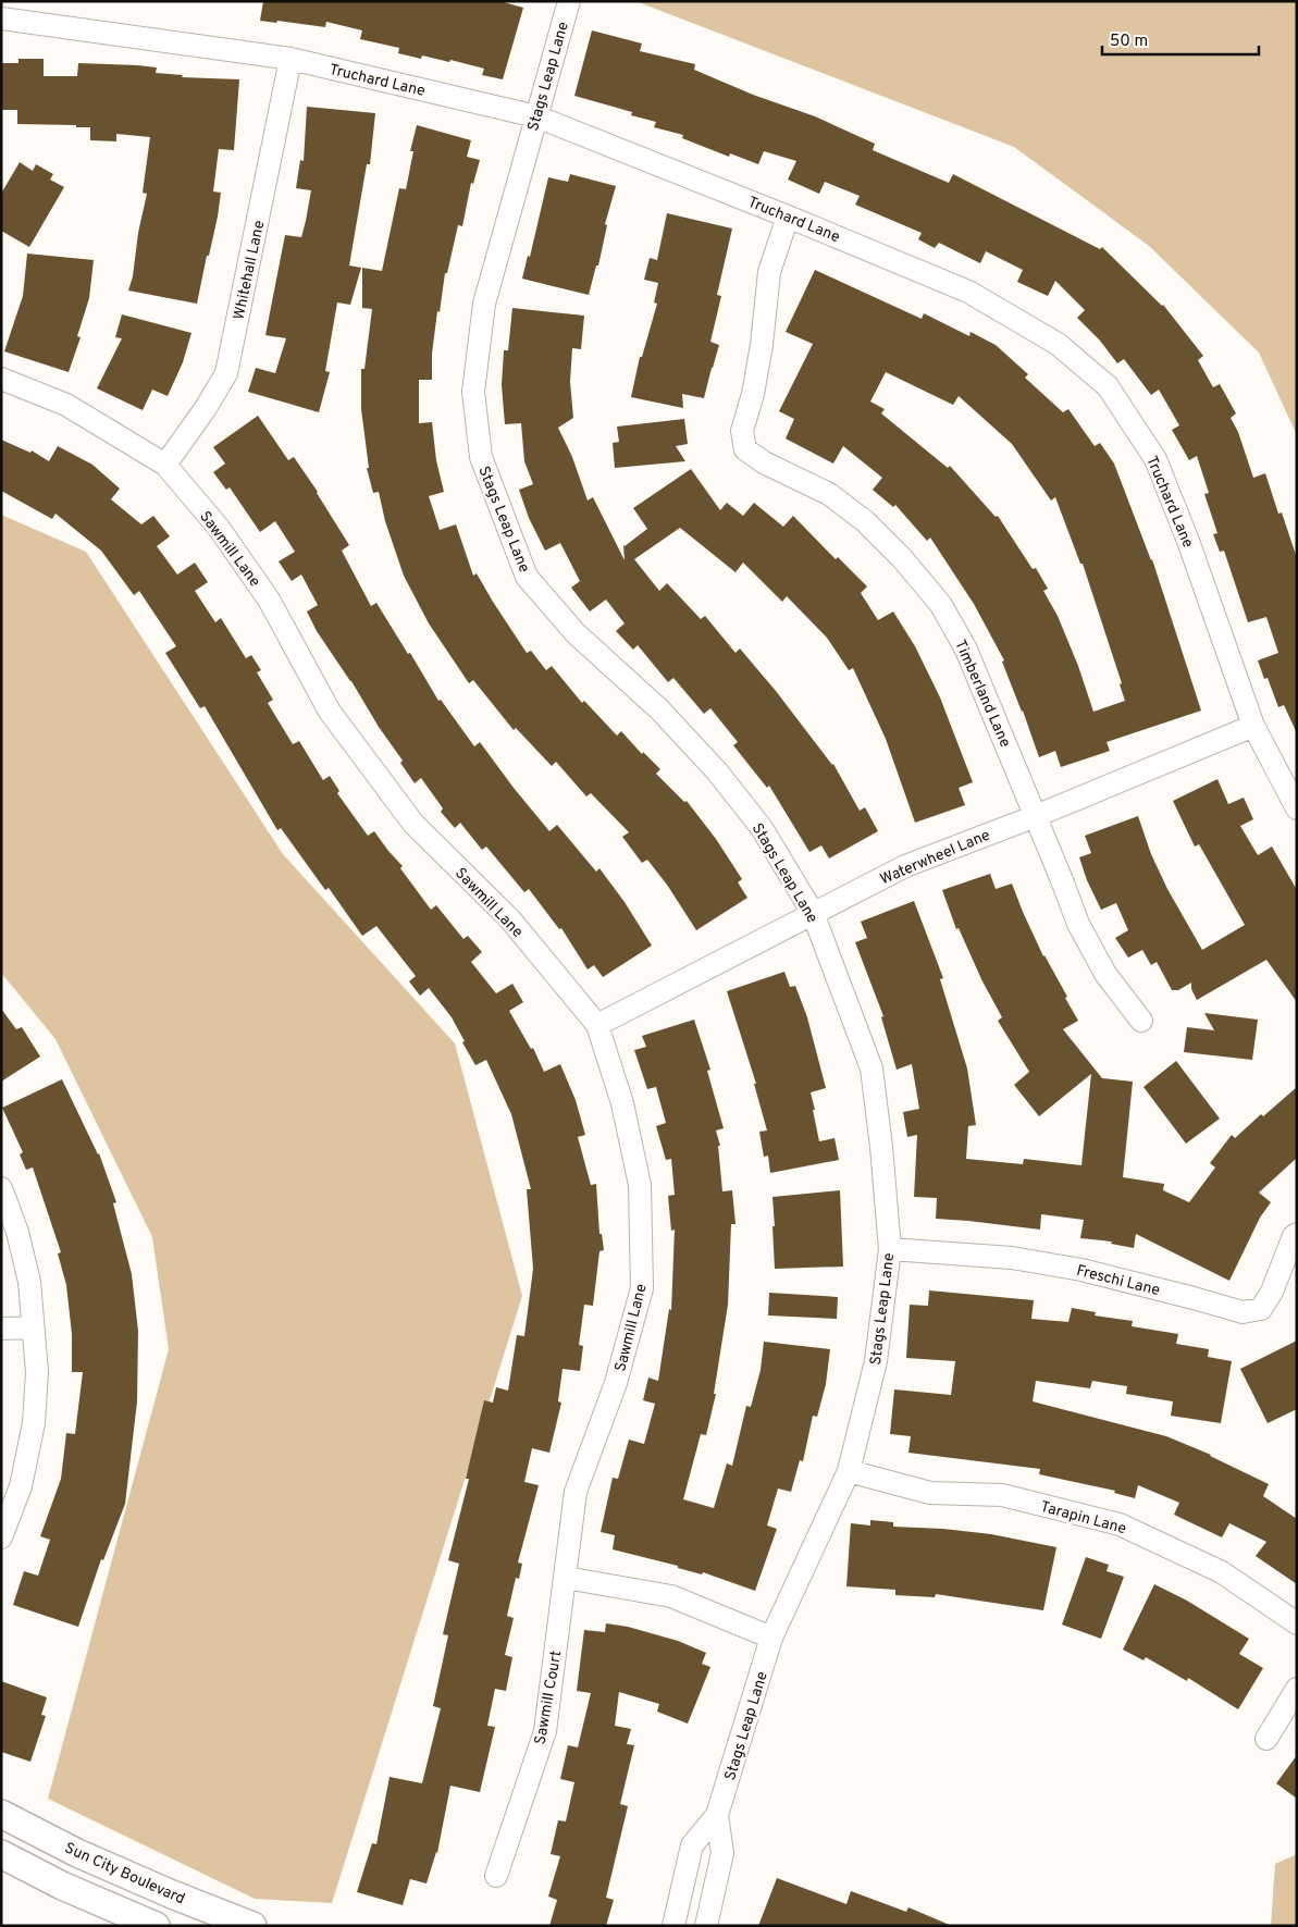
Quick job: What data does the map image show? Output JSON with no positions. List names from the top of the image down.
{
  "streets": {
    "street": [
      "Stags Leap Lane",
      "Truchard Lane",
      "Whitehall Lane",
      "Sawmill Lane",
      "Timberland Lane",
      "Waterwheel Lane",
      "Freschi Lane",
      "Tarapin Lane",
      "Sawmill Court",
      "Sun City Boulevard"
    ]
  },
  "crossings": [
    ["Stags Leap Lane", "Truchard Lane"],
    ["Stags Leap Lane", "Waterwheel Lane"],
    ["Stags Leap Lane", "Freschi Lane"],
    ["Stags Leap Lane", "Tarapin Lane"],
    ["Truchard Lane", "Whitehall Lane"],
    ["Truchard Lane", "Timberland Lane"],
    ["Truchard Lane", "Waterwheel Lane"],
    ["Whitehall Lane", "Sawmill Lane"],
    ["Sawmill Lane", "Waterwheel Lane"],
    ["Sawmill Lane", "Sawmill Court"],
    ["Timberland Lane", "Waterwheel Lane"]
  ],
  "scale_bar": "50 m"
}
